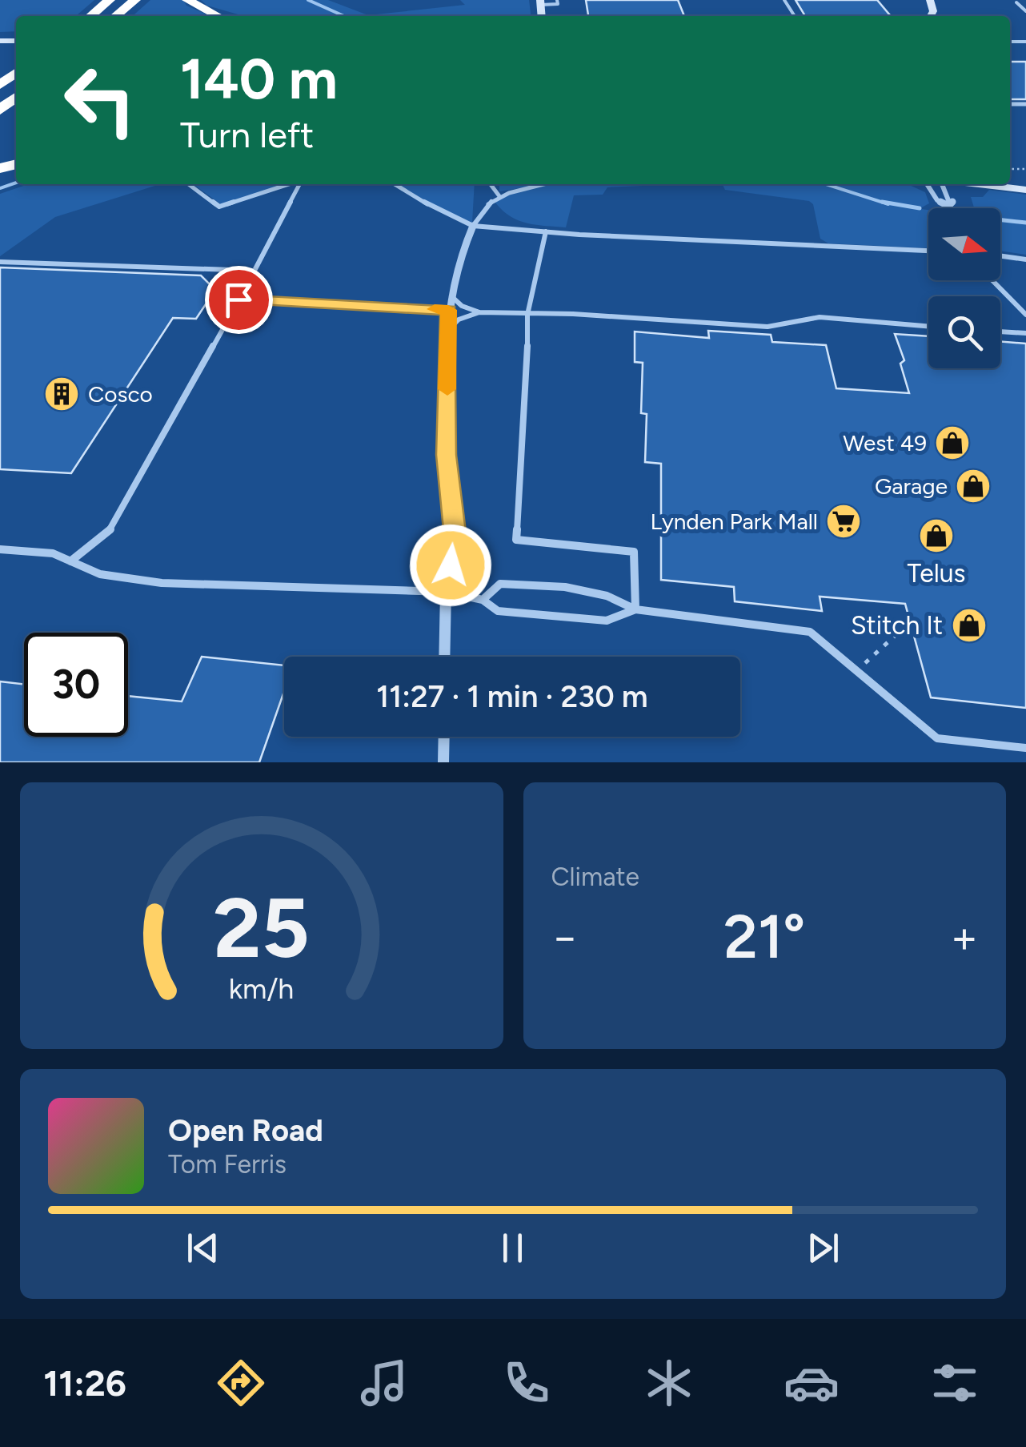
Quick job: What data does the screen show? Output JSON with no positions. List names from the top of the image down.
{
  "places": {
    "building": ["Cosco"],
    "shop": [
      "West 49",
      "Garage",
      "Telus",
      "Stitch It"
    ],
    "supermarket": ["Lynden Park Mall"]
  },
  "north": "right",
  "page": {
    "turn": ["140 m", "Turn left"],
    "limit": "30",
    "trip": "11:27 · 1 min · 230 m",
    "tile": "Climate",
    "heat": ["−", "21°", "+"],
    "song": ["Open Road", "Tom Ferris"],
    "tabs": "11:26",
    "gauge": ["25", "km/h"]
  }
}
